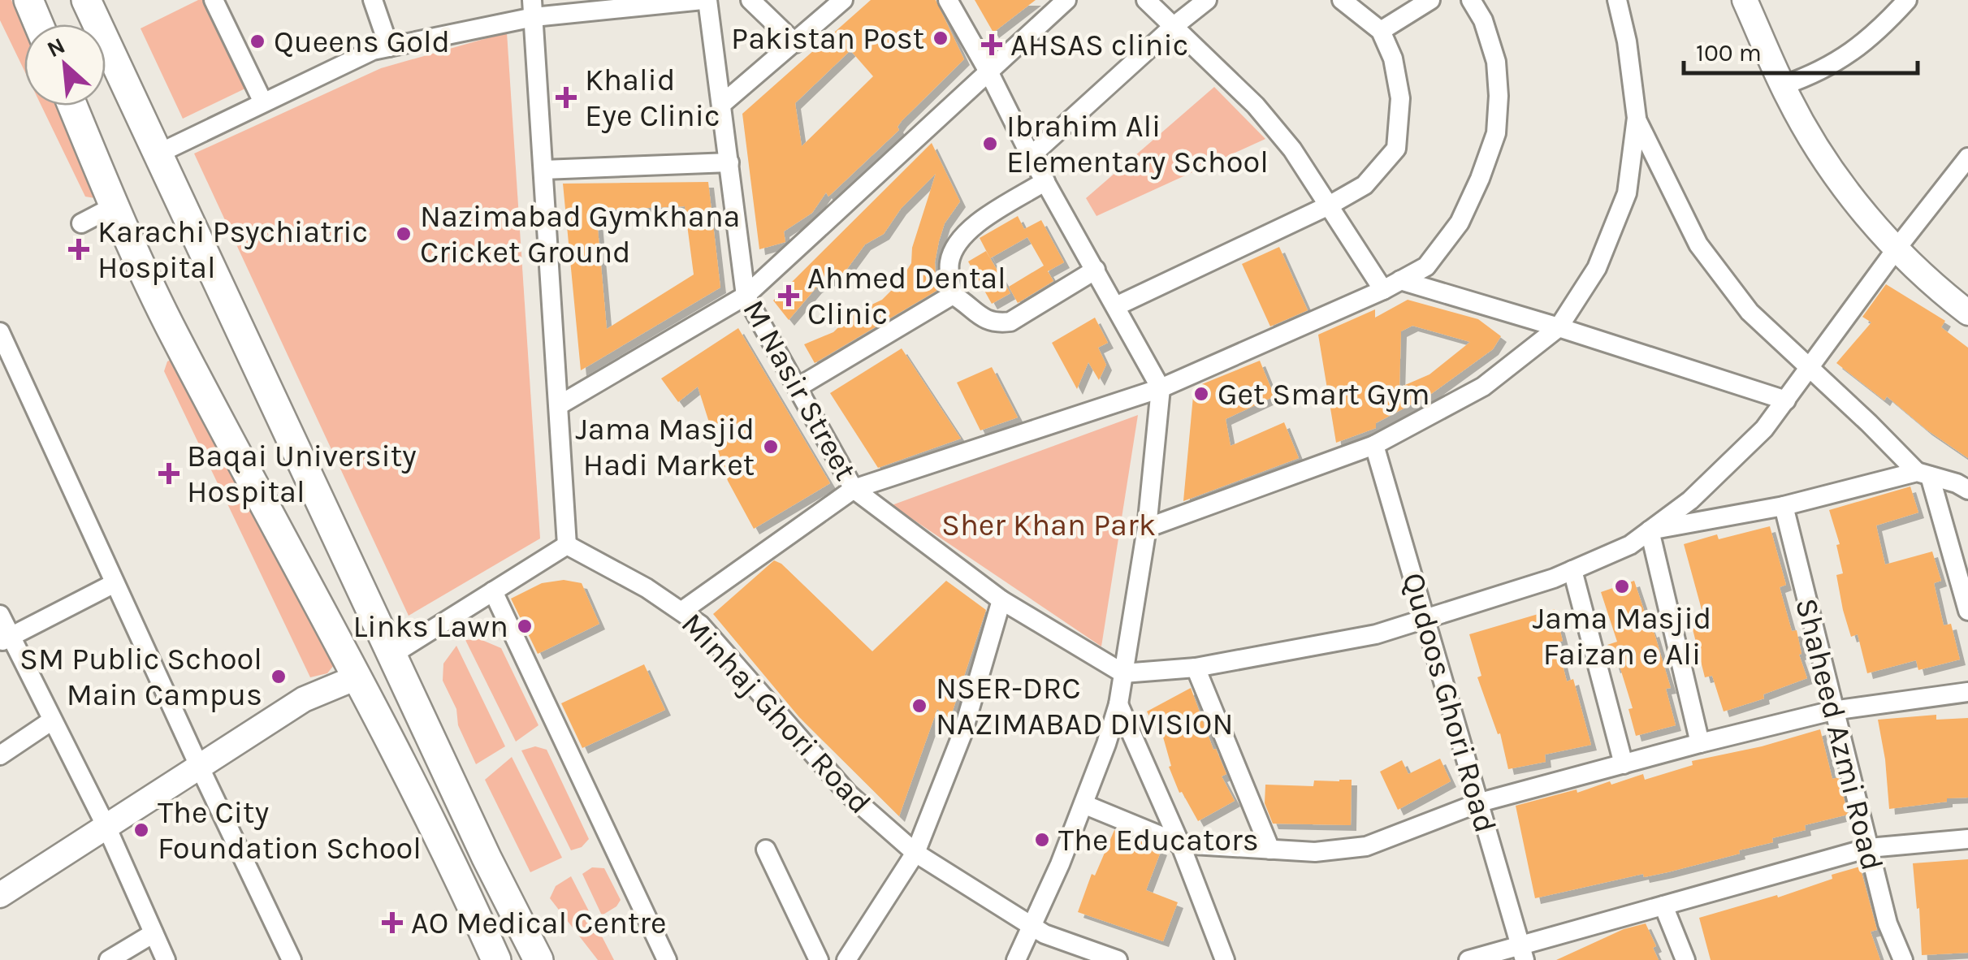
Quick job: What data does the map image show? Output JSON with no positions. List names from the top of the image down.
{
  "streets": {
    "street": [
      "M Nasir Street",
      "Qudoos Ghori Road",
      "Minhaj Ghori Road",
      "Shaheed Azmi Road"
    ]
  },
  "parks": ["Sher Khan Park"],
  "places": {
    "other": [
      "Pakistan Post",
      "Queens Gold",
      "Ibrahim Ali Elementary School",
      "Nazimabad Gymkhana Cricket Ground",
      "Get Smart Gym",
      "Jama Masjid Hadi Market",
      "Jama Masjid Faizan e Ali",
      "Links Lawn",
      "SM Public School Main Campus",
      "NSER-DRC NAZIMABAD DIVISION",
      "The City Foundation School",
      "The Educators"
    ],
    "health": [
      "AHSAS clinic",
      "Khalid Eye Clinic",
      "Karachi Psychiatric Hospital",
      "Ahmed Dental Clinic",
      "Baqai University Hospital",
      "AO Medical Centre"
    ]
  },
  "scale_bar": "100 m",
  "north": "top left"
}
